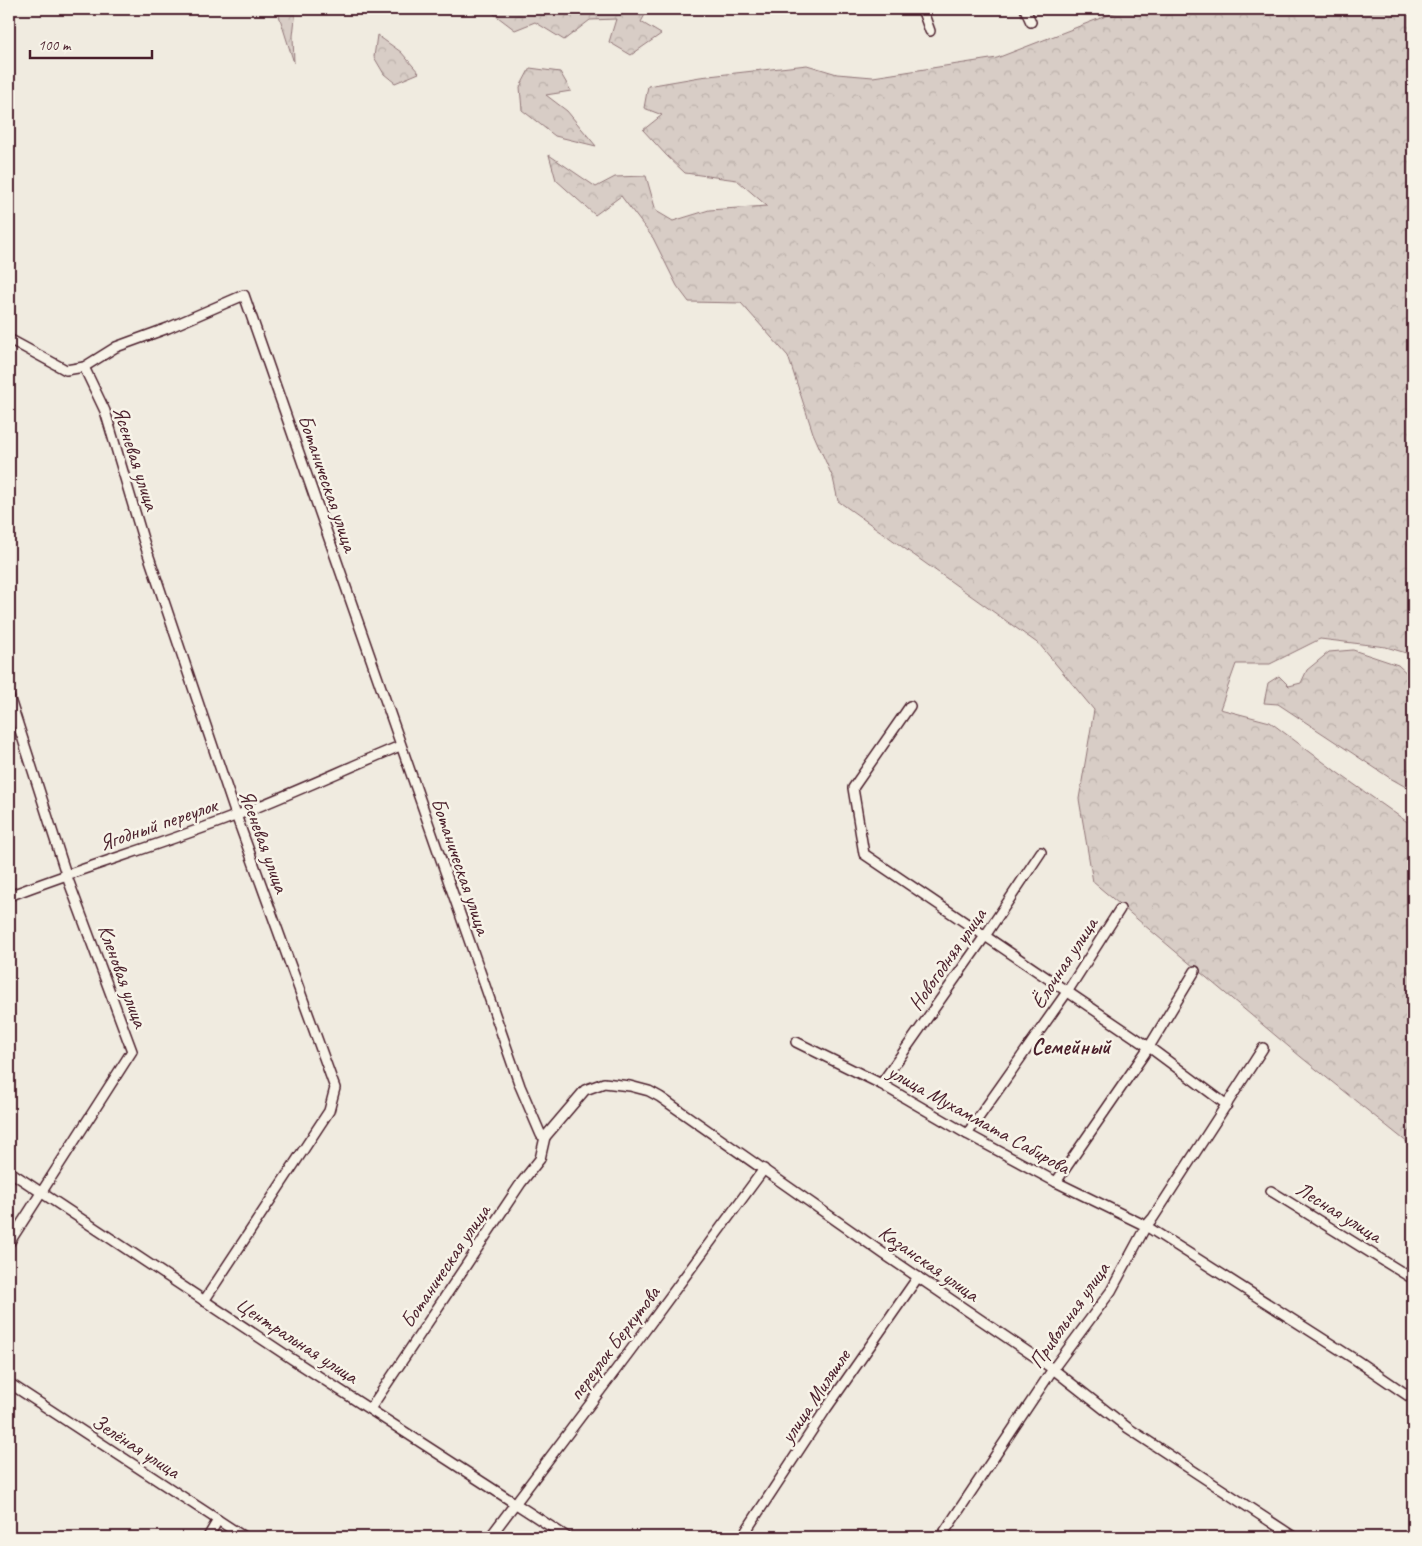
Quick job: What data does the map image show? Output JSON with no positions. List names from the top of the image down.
{
  "streets": {
    "street": [
      "Ясеневая улица",
      "Ботаническая улица",
      "Ягодный переулок",
      "Новогодняя улица",
      "Ёлочная улица",
      "Кленовая улица",
      "улица Мухаммата Сабирова",
      "Лесная улица",
      "Казанская улица",
      "Привольная улица",
      "Центральная улица",
      "переулок Беркутова",
      "улица Миляшле",
      "Зелёная улица"
    ]
  },
  "crossings": [
    ["Ясеневая улица", "Ботаническая улица"],
    ["Ясеневая улица", "Ягодный переулок"],
    ["Ясеневая улица", "Центральная улица"],
    ["Ботаническая улица", "Ягодный переулок"],
    ["Ботаническая улица", "Казанская улица"],
    ["Ботаническая улица", "Центральная улица"],
    ["Ягодный переулок", "Кленовая улица"],
    ["Новогодняя улица", "улица Мухаммата Сабирова"],
    ["Ёлочная улица", "улица Мухаммата Сабирова"],
    ["Кленовая улица", "Центральная улица"],
    ["улица Мухаммата Сабирова", "Привольная улица"],
    ["Казанская улица", "Привольная улица"],
    ["Казанская улица", "переулок Беркутова"],
    ["Казанская улица", "улица Миляшле"],
    ["Центральная улица", "переулок Беркутова"]
  ],
  "districts": ["Семейный"],
  "scale_bar": "100 m"
}
